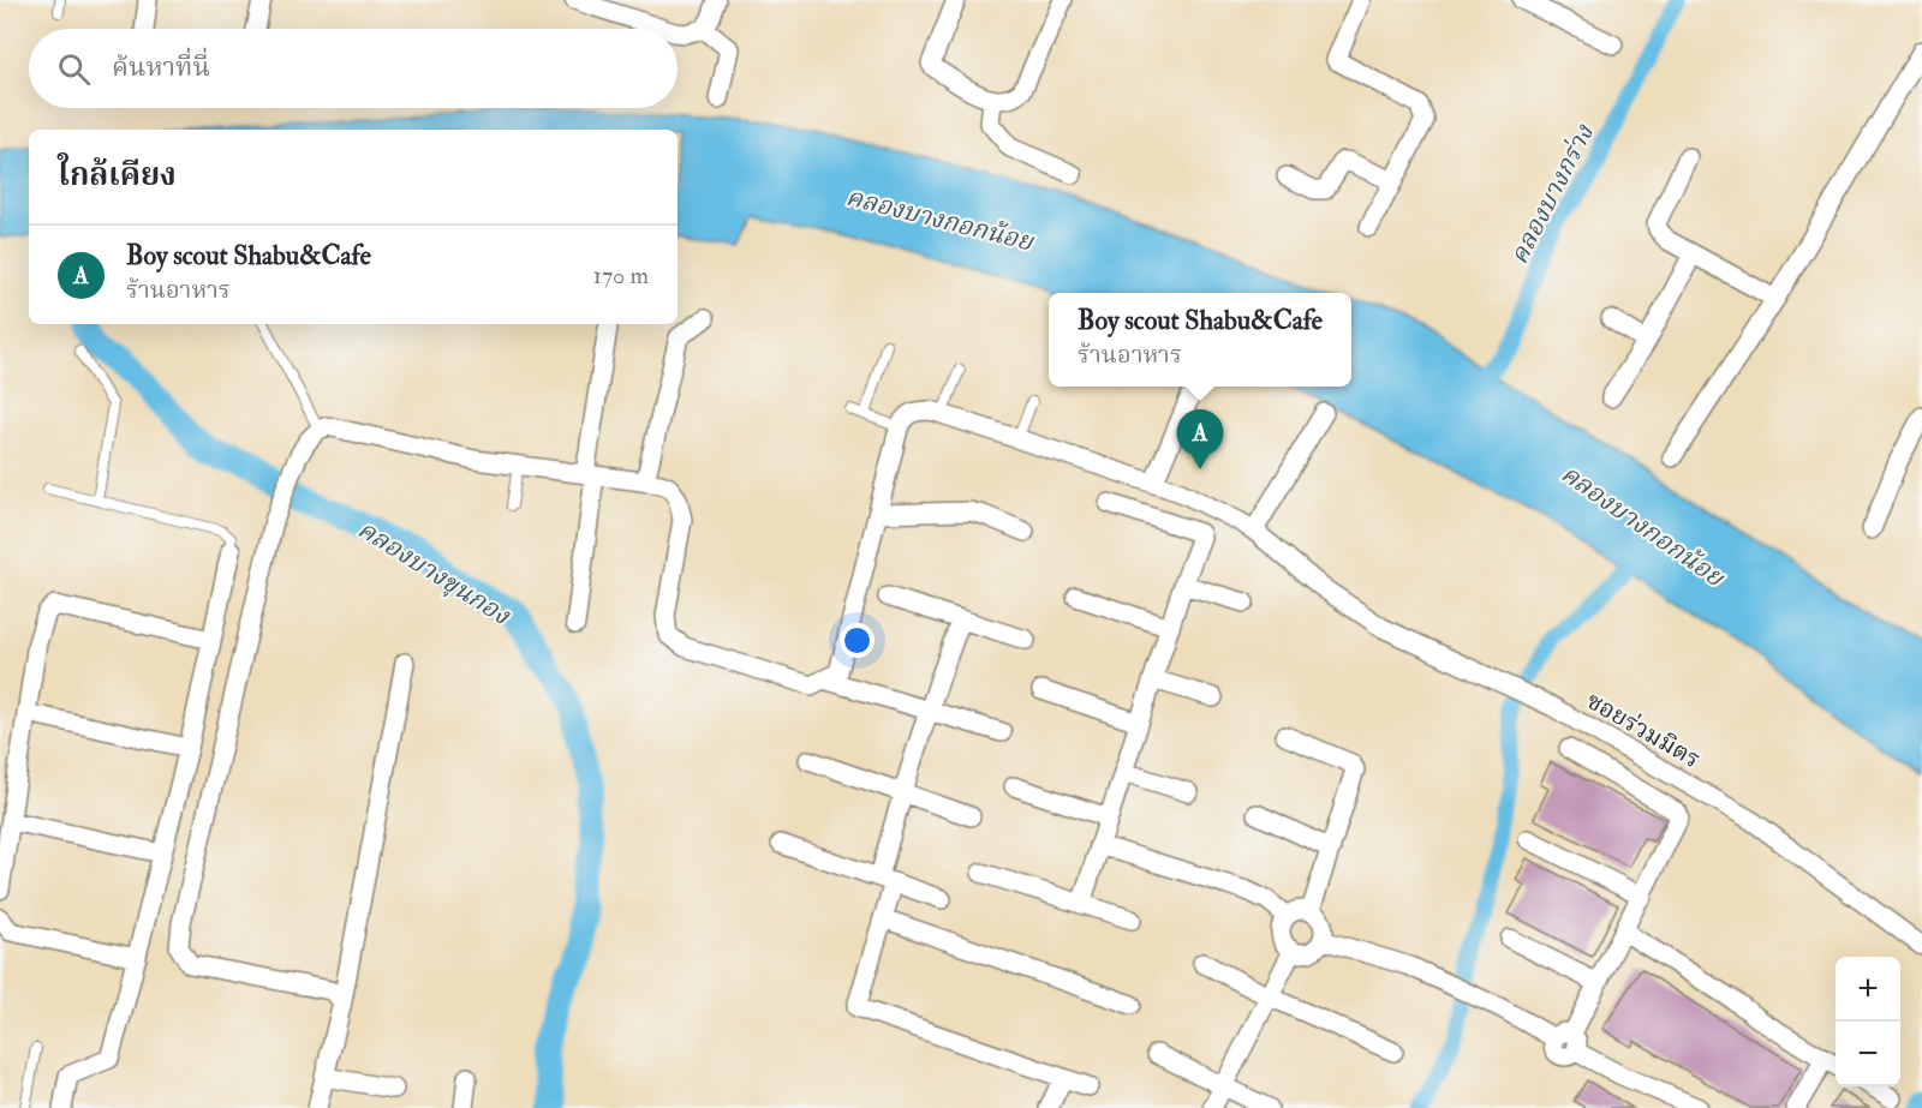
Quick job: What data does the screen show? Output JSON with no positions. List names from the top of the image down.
{
  "streets": {
    "street": ["ซอยร่วมมิตร"]
  },
  "water": ["คลองบางกร่าง", "คลองบางกอกน้อย", "คลองบางขุนกอง"],
  "page": {
    "search": "ค้นหาที่นี่",
    "heading": "ใกล้เคียง",
    "list": [
      {
        "mark": "A",
        "name": "Boy scout Shabu&Cafe",
        "note": "ร้านอาหาร",
        "value": "170 m"
      }
    ],
    "popup": ["Boy scout Shabu&Cafe", "ร้านอาหาร"],
    "pins": "A",
    "map_buttons": ["+", "−"]
  }
}
